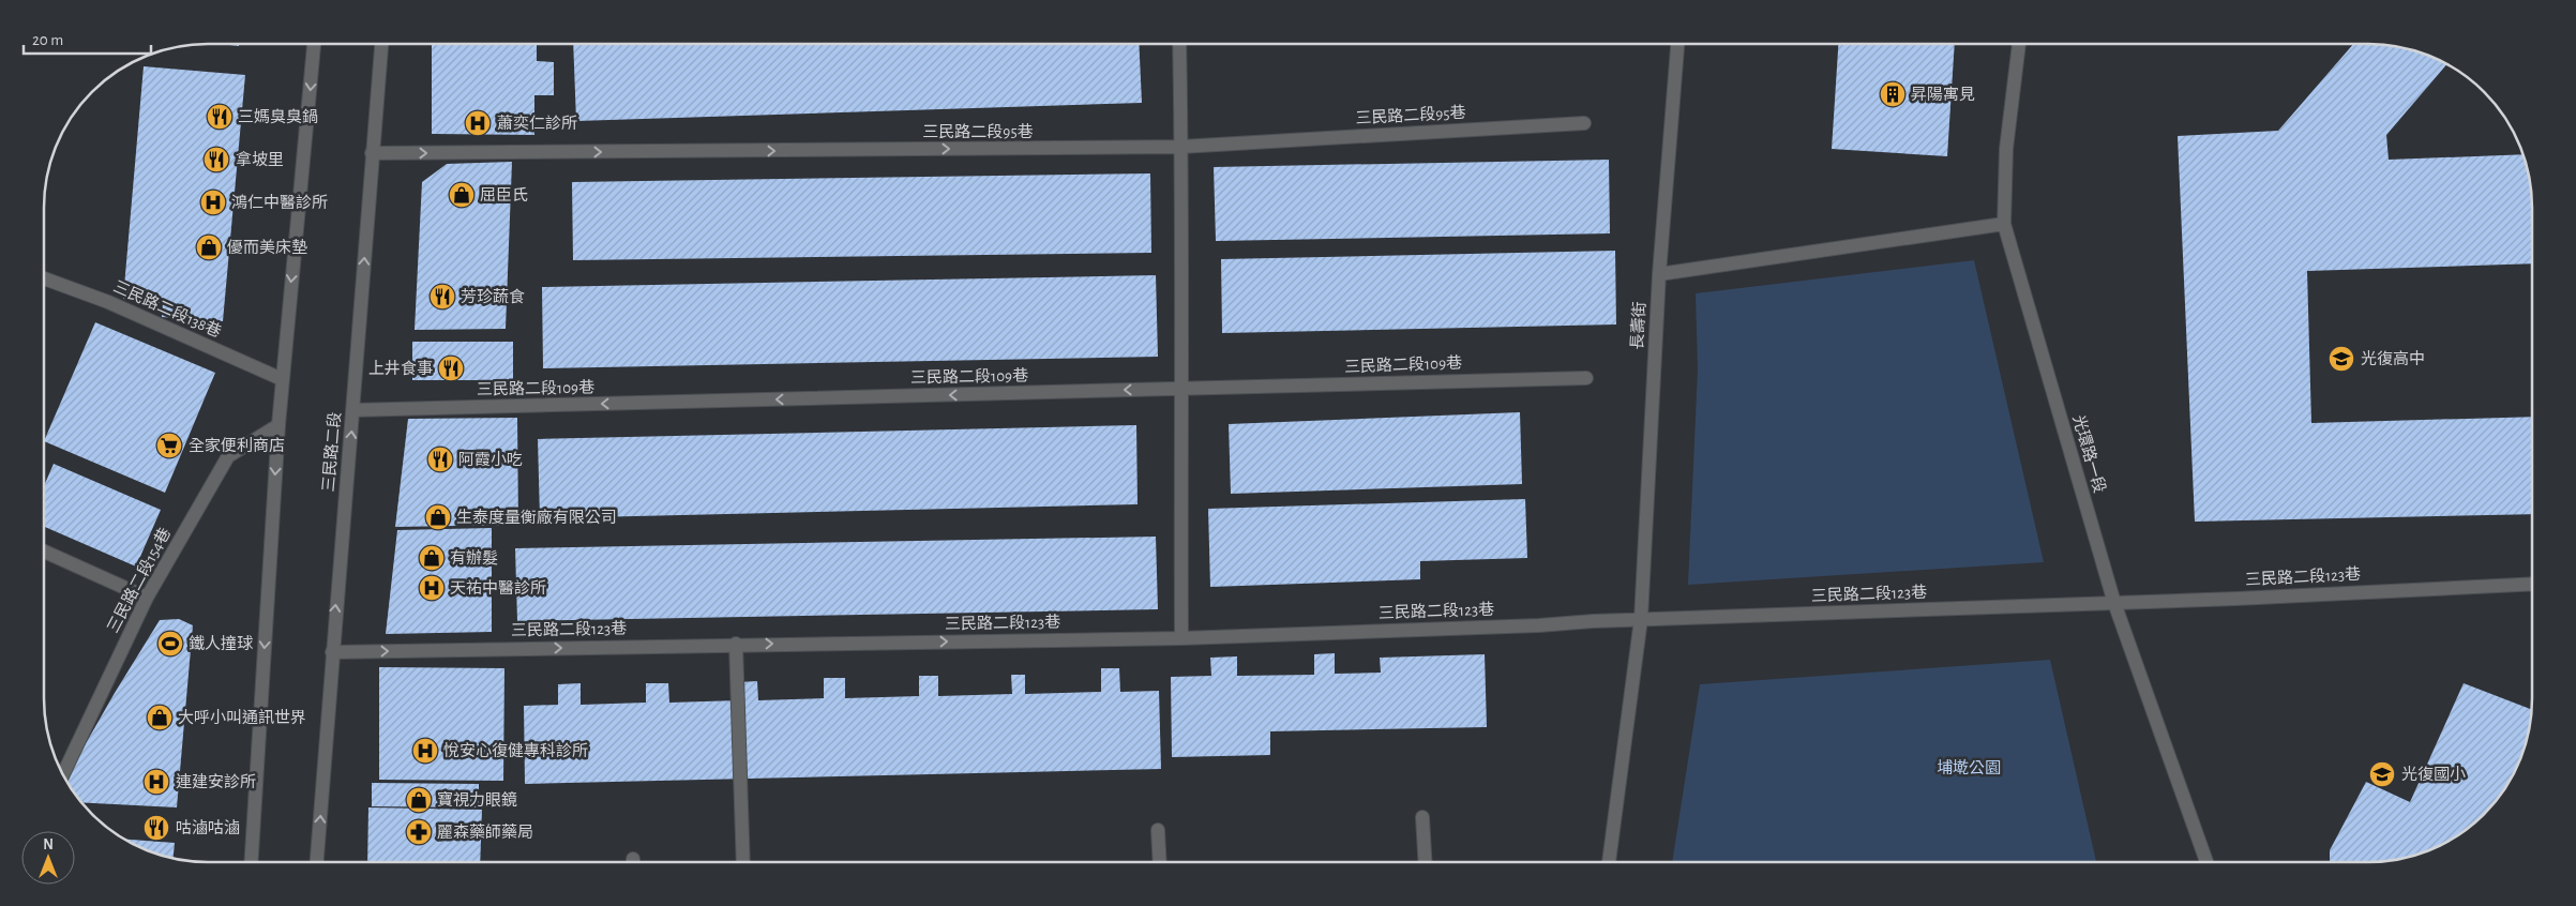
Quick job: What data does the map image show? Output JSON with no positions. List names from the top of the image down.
{
  "streets": {
    "street": [
      "三民路二段95巷",
      "三民路二段138巷",
      "長壽街",
      "三民路二段109巷",
      "三民路二段",
      "光環路一段",
      "三民路二段123巷",
      "三民路二段154巷"
    ]
  },
  "crossings": [
    ["三民路二段95巷", "三民路二段"],
    ["長壽街", "三民路二段123巷"],
    ["三民路二段109巷", "三民路二段"],
    ["三民路二段", "三民路二段123巷"],
    ["光環路一段", "三民路二段123巷"]
  ],
  "one_way": ["三民路二段95巷", "三民路二段109巷", "三民路二段123巷"],
  "parks": ["埔墘公園"],
  "places": {
    "building": ["昇陽寓見"],
    "restaurant": [
      "三媽臭臭鍋",
      "拿坡里",
      "芳珍蔬食",
      "上井食事",
      "阿霞小吃",
      "咕滷咕滷"
    ],
    "hospital": [
      "蕭奕仁診所",
      "鴻仁中醫診所",
      "天祐中醫診所",
      "悅安心復健專科診所",
      "連建安診所"
    ],
    "shop": [
      "屈臣氏",
      "優而美床墊",
      "生泰度量衡廠有限公司",
      "有辦髮",
      "大呼小叫通訊世界",
      "寶視力眼鏡"
    ],
    "school or university": ["光復高中", "光復國小"],
    "supermarket": ["全家便利商店"],
    "sports": ["鐵人撞球"],
    "pharmacy": ["麗森藥師藥局"]
  },
  "scale_bar": "20 m",
  "north": "top"
}
